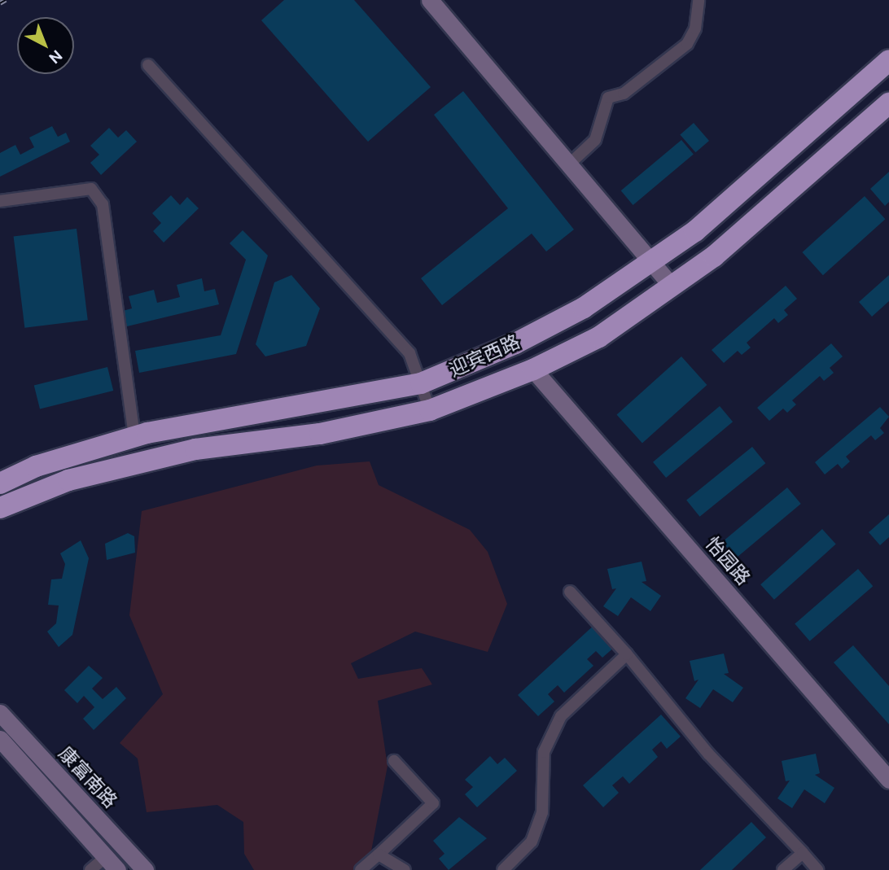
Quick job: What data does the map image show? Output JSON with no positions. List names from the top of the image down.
{
  "streets": {
    "highway": ["迎宾西路"],
    "street": ["怡园路", "康富南路"]
  },
  "crossings": [
    ["迎宾西路", "怡园路"]
  ],
  "north": "bottom right"
}
